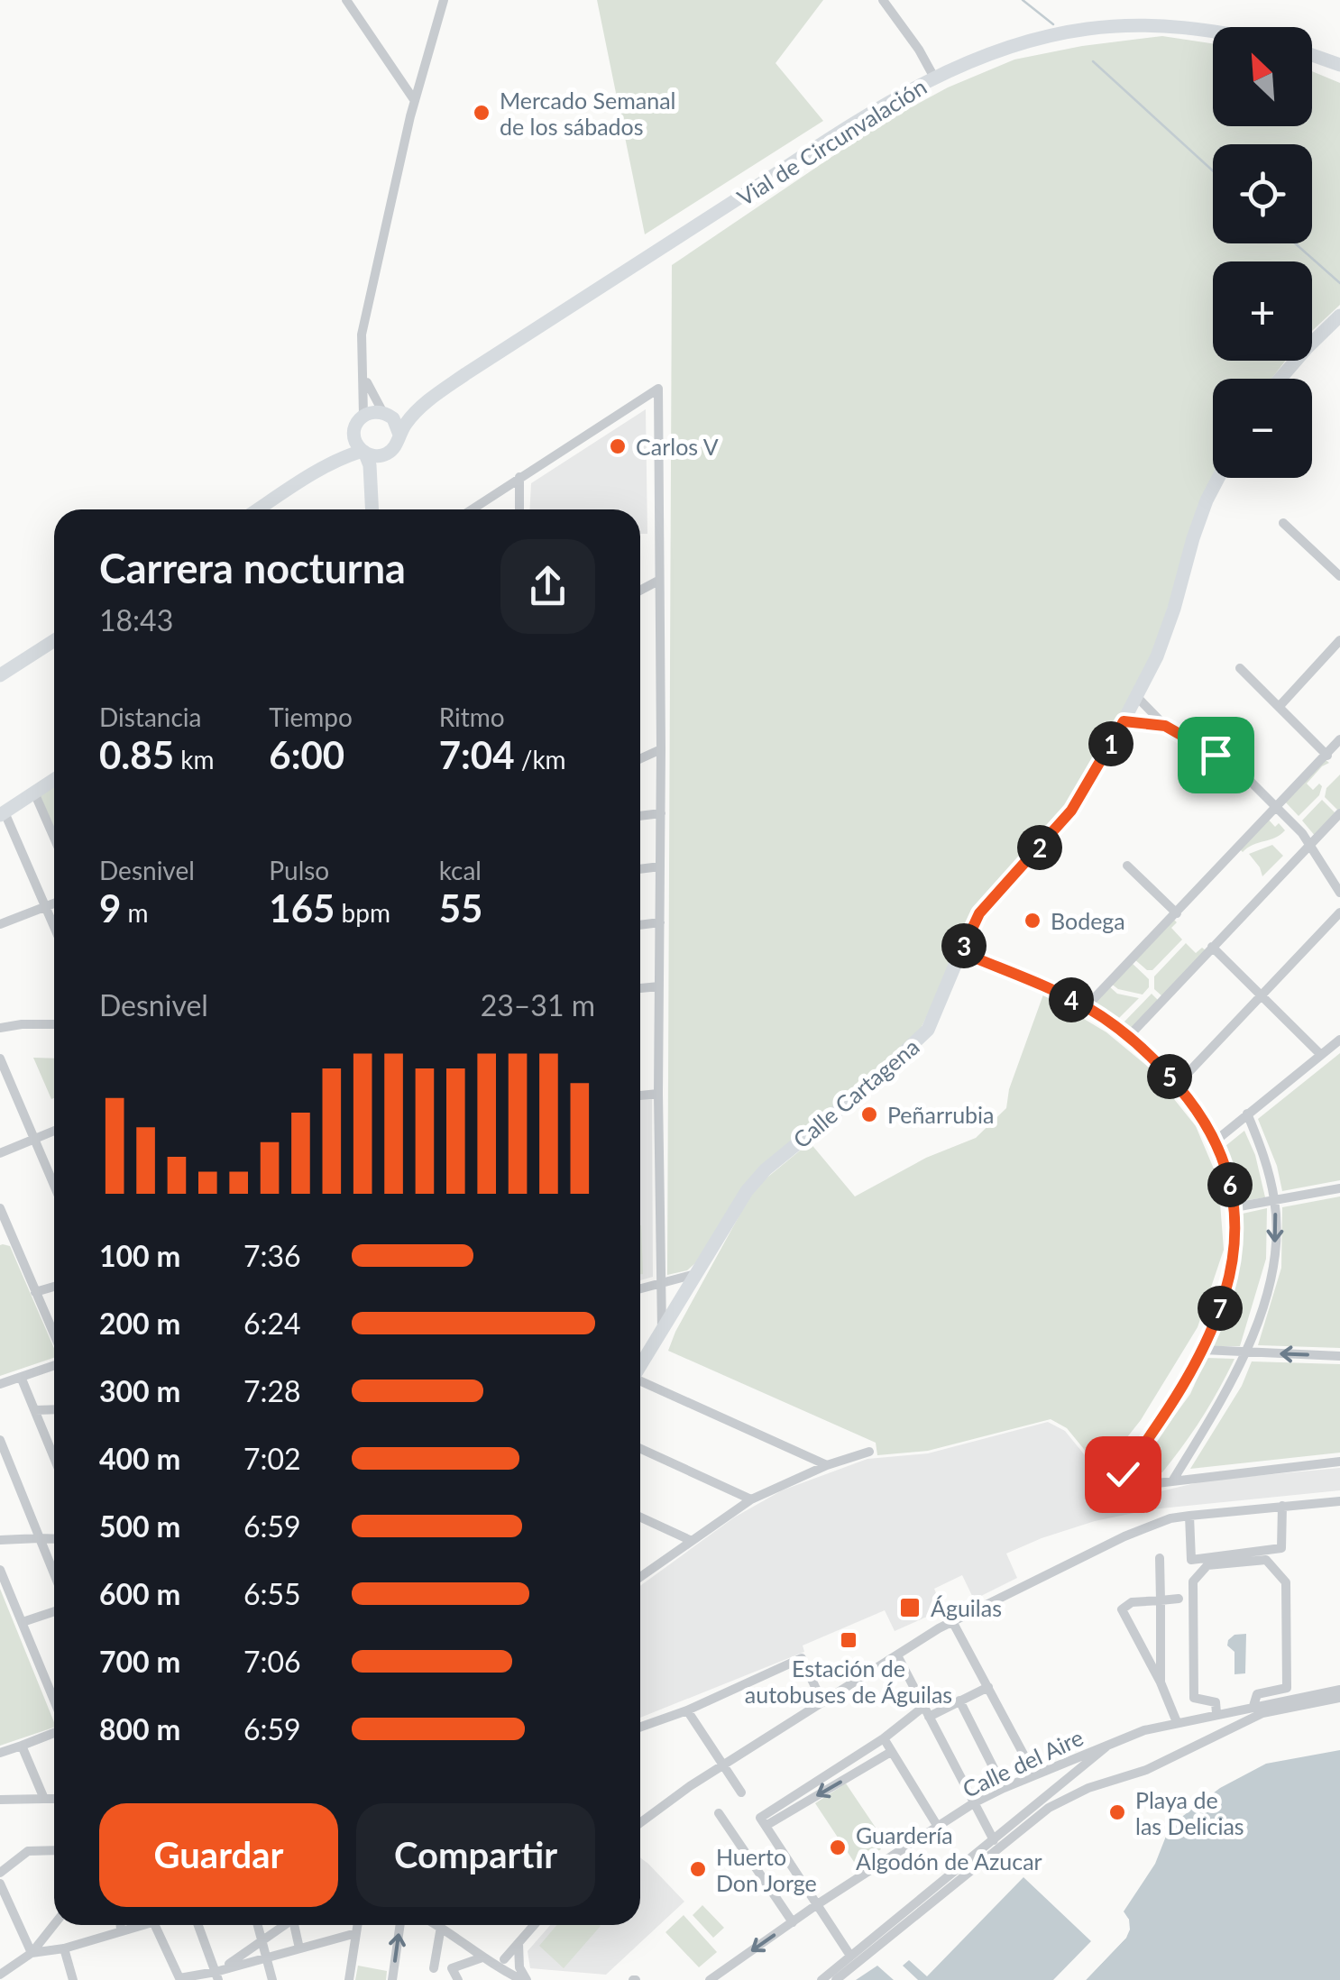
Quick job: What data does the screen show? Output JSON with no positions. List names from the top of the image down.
{
  "streets": {
    "main road": ["Vial de Circunvalación", "Calle Cartagena"],
    "street": ["Calle del Aire"]
  },
  "places": {
    "other": [
      "Mercado Semanal de los sábados",
      "Carlos V",
      "Bodega",
      "Peñarrubia",
      "Playa de las Delicias",
      "Guardería Algodón de Azucar",
      "Huerto Don Jorge"
    ],
    "transit": ["Águilas", "Estación de autobuses de Águilas"]
  },
  "north": "top left",
  "page": {
    "map_buttons": ["+", "−"],
    "heading": ["Carrera nocturna", "18:43"],
    "stats": [
      ["Distancia", "0.85 km"],
      ["Tiempo", "6:00"],
      ["Ritmo", "7:04 /km"],
      ["Desnivel", "9 m"],
      ["Pulso", "165 bpm"],
      ["kcal", "55"]
    ],
    "pins": [
      "1",
      "2",
      "3",
      "4",
      "5",
      "6",
      "7"
    ],
    "chart": ["Desnivel", "23–31 m"],
    "list": [
      {
        "name": "100 m",
        "note": "7:36"
      },
      {
        "name": "200 m",
        "note": "6:24"
      },
      {
        "name": "300 m",
        "note": "7:28"
      },
      {
        "name": "400 m",
        "note": "7:02"
      },
      {
        "name": "500 m",
        "note": "6:59"
      },
      {
        "name": "600 m",
        "note": "6:55"
      },
      {
        "name": "700 m",
        "note": "7:06"
      },
      {
        "name": "800 m",
        "note": "6:59"
      }
    ],
    "buttons": ["Guardar", "Compartir"]
  }
}
